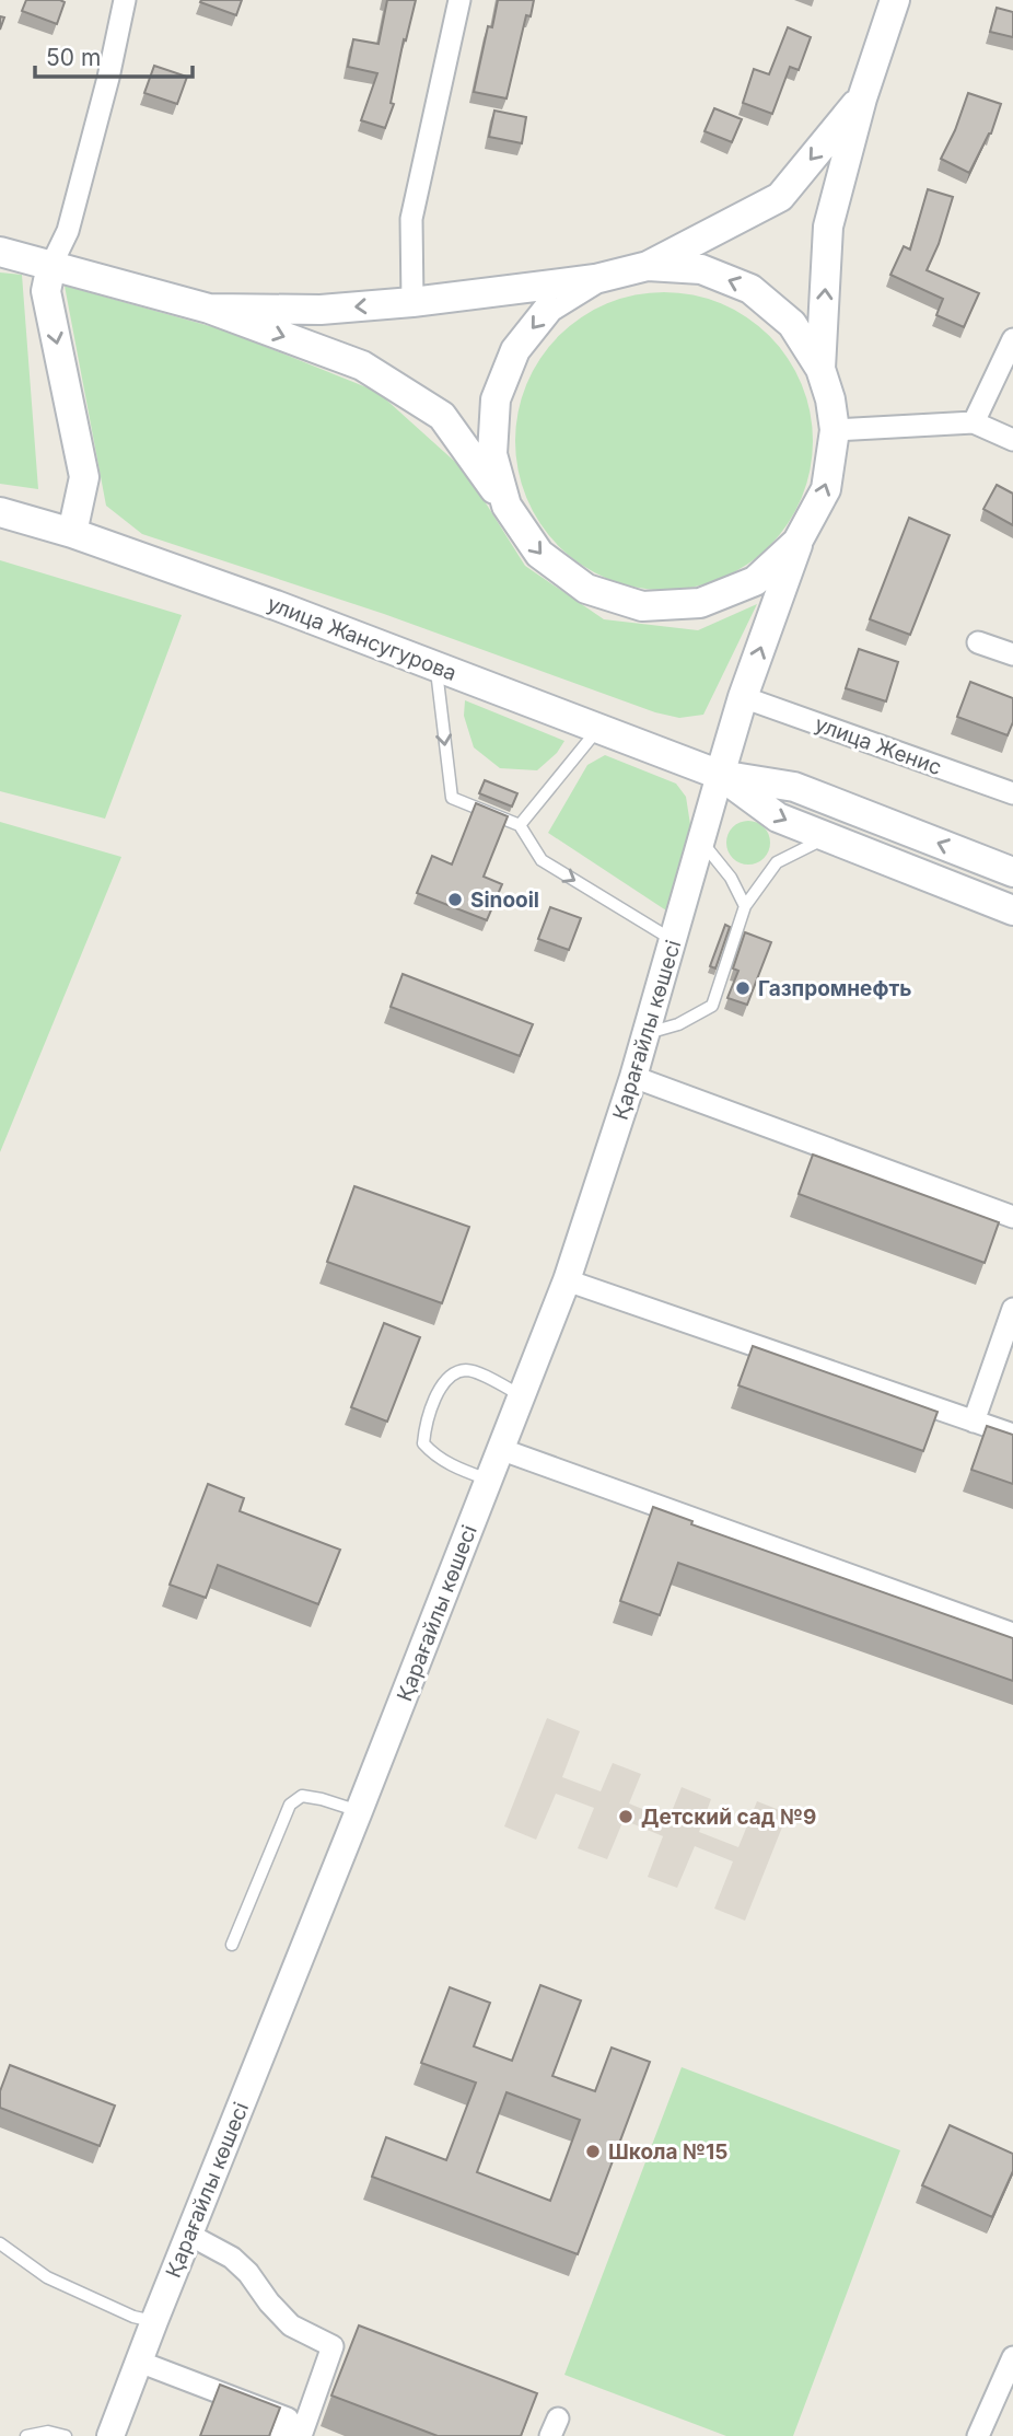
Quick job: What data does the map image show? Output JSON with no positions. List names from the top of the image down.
{
  "streets": {
    "main road": ["улица Жансугурова"],
    "street": ["улица Женис", "Қарағайлы көшесі"]
  },
  "crossings": [
    ["улица Жансугурова", "Қарағайлы көшесі"]
  ],
  "places": [
    "Sinooil",
    "Газпромнефть",
    "Детский сад №9",
    "Школа №15"
  ],
  "scale_bar": "50 m"
}
